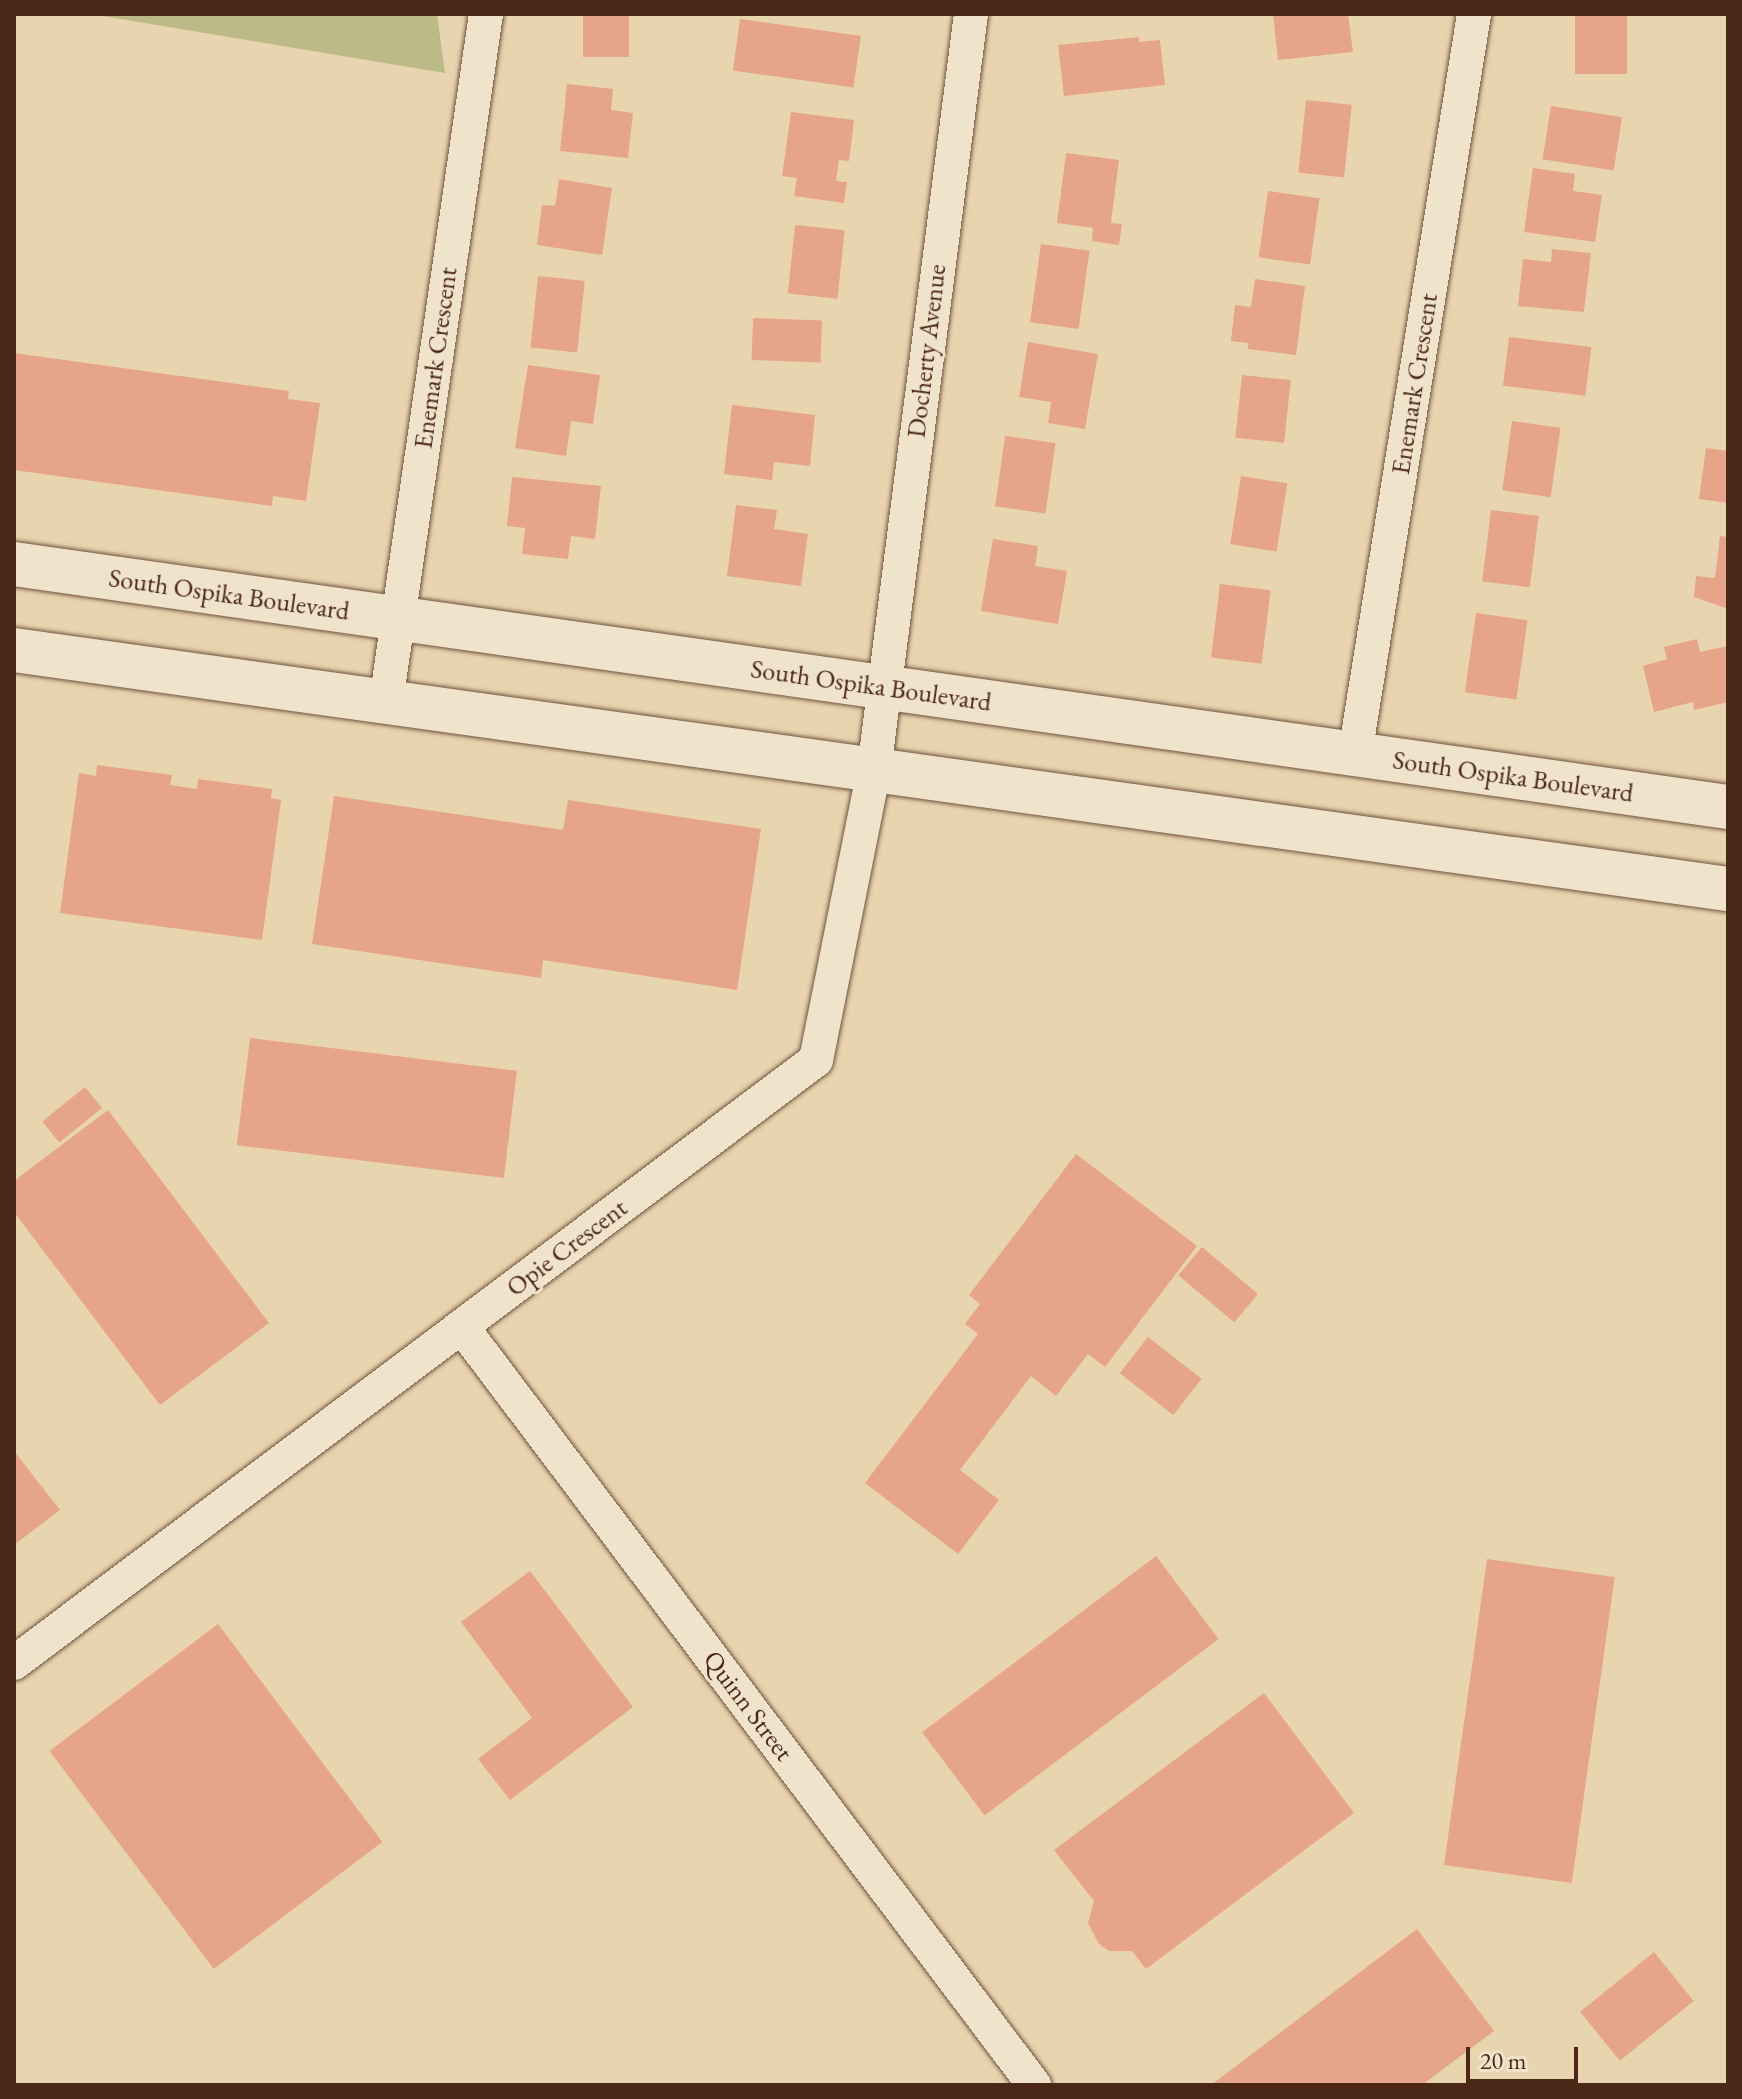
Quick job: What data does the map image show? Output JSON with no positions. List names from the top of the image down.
{
  "streets": {
    "main road": ["South Ospika Boulevard"],
    "street": [
      "Docherty Avenue",
      "Enemark Crescent",
      "Opie Crescent",
      "Quinn Street"
    ]
  },
  "crossings": [
    ["Docherty Avenue", "South Ospika Boulevard"],
    ["Docherty Avenue", "Opie Crescent"],
    ["Enemark Crescent", "South Ospika Boulevard"],
    ["South Ospika Boulevard", "Opie Crescent"],
    ["Opie Crescent", "Quinn Street"]
  ],
  "scale_bar": "20 m"
}
